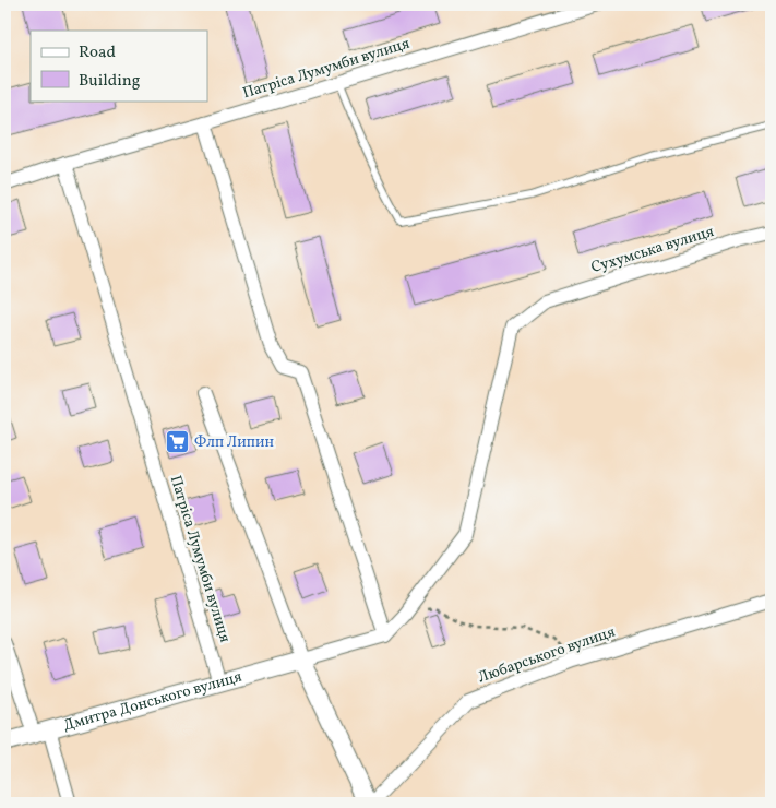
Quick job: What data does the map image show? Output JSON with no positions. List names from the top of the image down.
{
  "streets": {
    "street": [
      "Патріса Лумумби вулиця",
      "Сухумська вулиця",
      "Любарського вулиця",
      "Дмитра Донського вулиця"
    ]
  },
  "crossings": [
    ["Патріса Лумумби вулиця", "Дмитра Донського вулиця"]
  ],
  "places": {
    "supermarket": ["Флп Липин"]
  },
  "legend": ["Road", "Building"]
}
